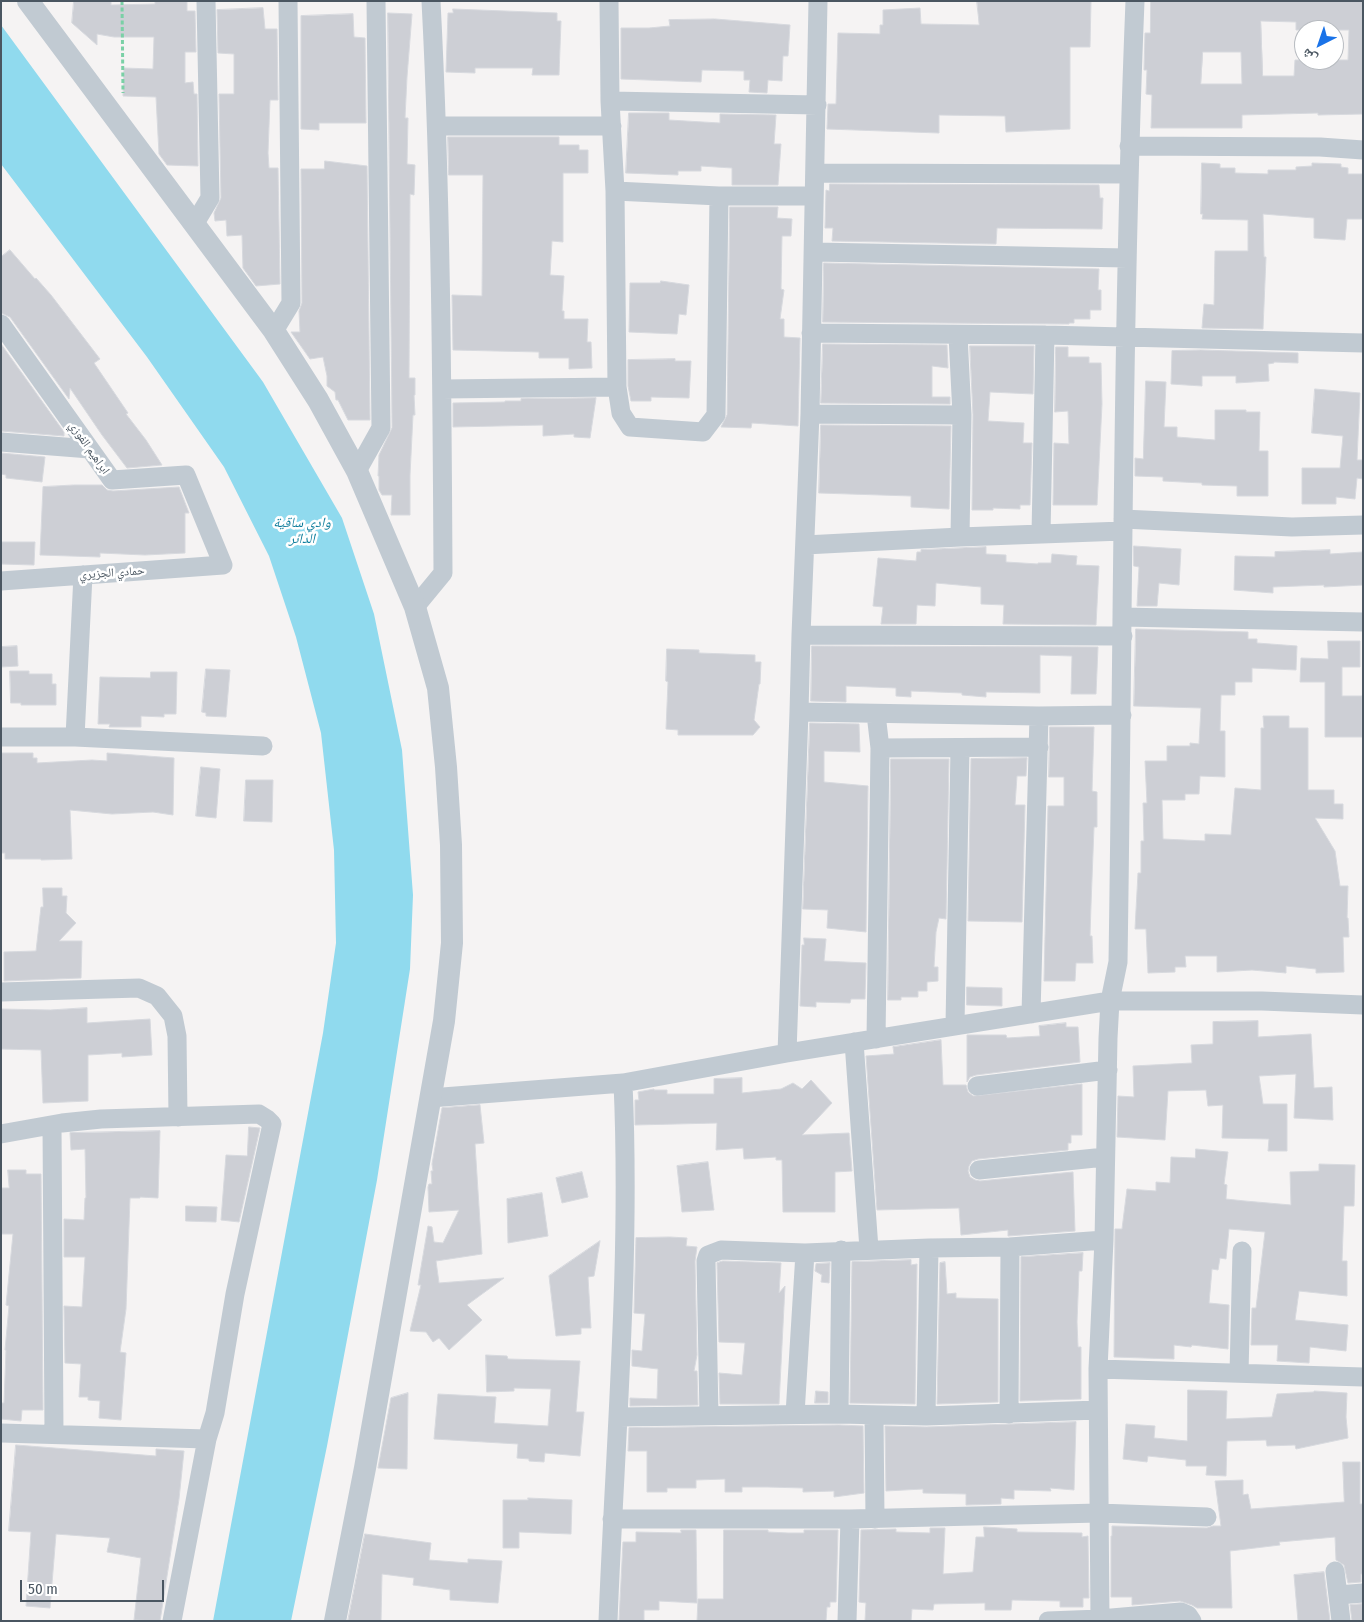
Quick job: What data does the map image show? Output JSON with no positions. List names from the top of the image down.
{
  "streets": {
    "street": ["ابراهيم الفوزي", "حمادي الجزيري"]
  },
  "crossings": [
    ["ابراهيم الفوزي", "حمادي الجزيري"]
  ],
  "water": ["وادي ساقية الدائر"],
  "scale_bar": "50 m",
  "north": "bottom left"
}
